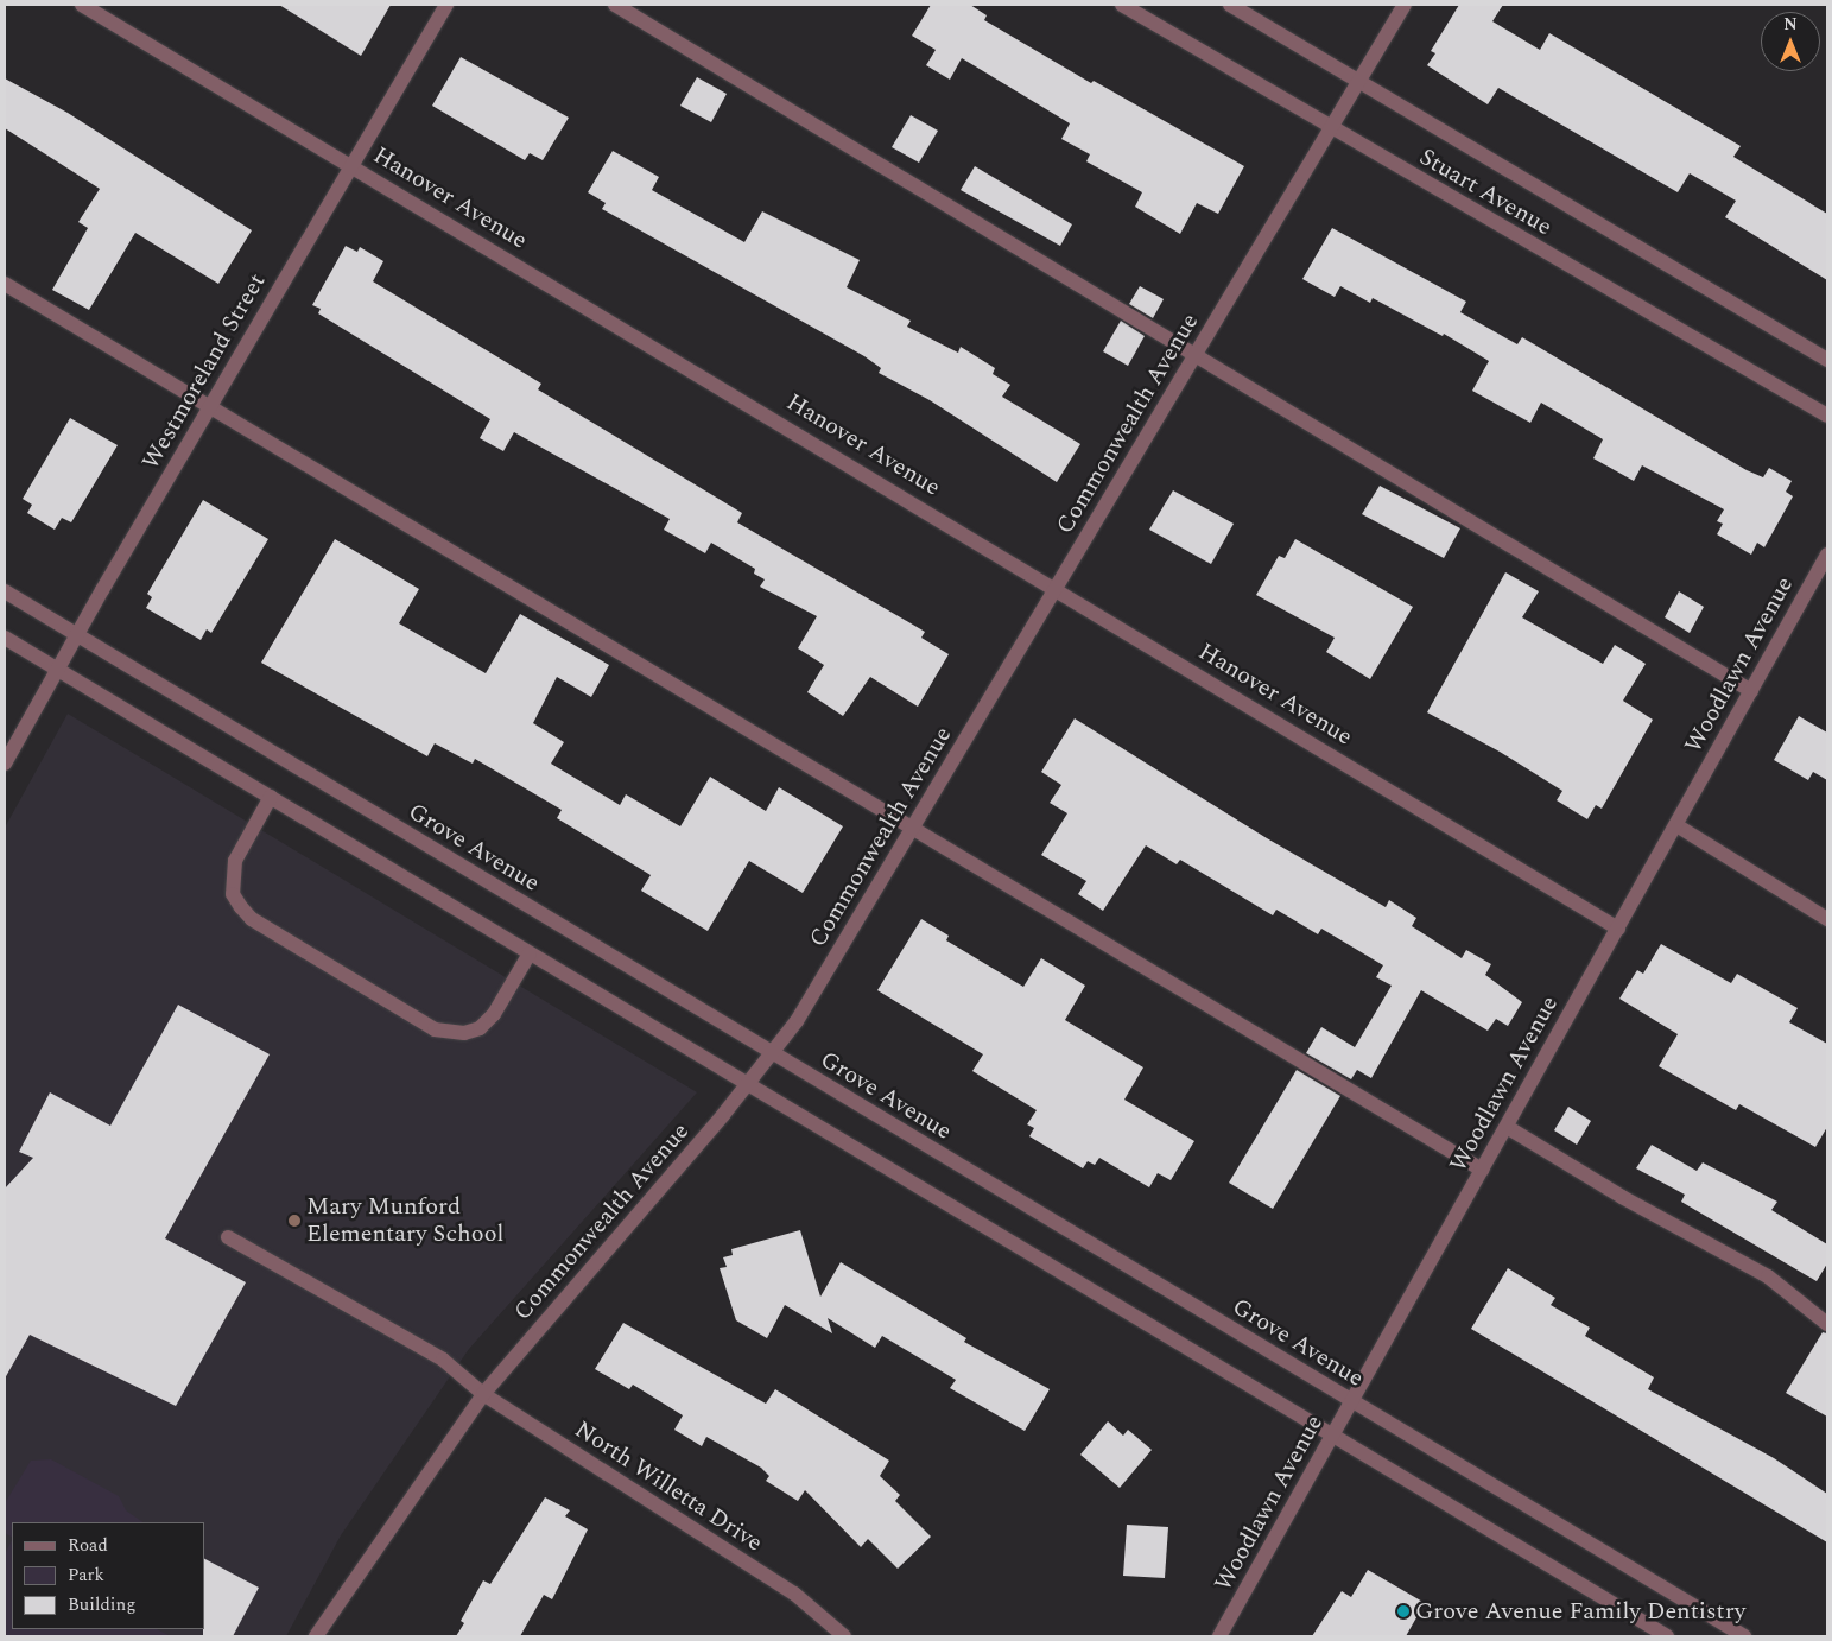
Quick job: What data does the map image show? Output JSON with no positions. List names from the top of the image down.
{
  "streets": {
    "street": [
      "Stuart Avenue",
      "Hanover Avenue",
      "Westmoreland Street",
      "Commonwealth Avenue",
      "Woodlawn Avenue",
      "Grove Avenue",
      "North Willetta Drive"
    ]
  },
  "crossings": [
    ["Stuart Avenue", "Commonwealth Avenue"],
    ["Hanover Avenue", "Westmoreland Street"],
    ["Hanover Avenue", "Commonwealth Avenue"],
    ["Hanover Avenue", "Woodlawn Avenue"],
    ["Westmoreland Street", "Grove Avenue"],
    ["Commonwealth Avenue", "Grove Avenue"],
    ["Commonwealth Avenue", "North Willetta Drive"],
    ["Woodlawn Avenue", "Grove Avenue"]
  ],
  "places": ["Mary Munford Elementary School", "Grove Avenue Family Dentistry"],
  "legend": ["Road", "Park", "Building"],
  "north": "top"
}
